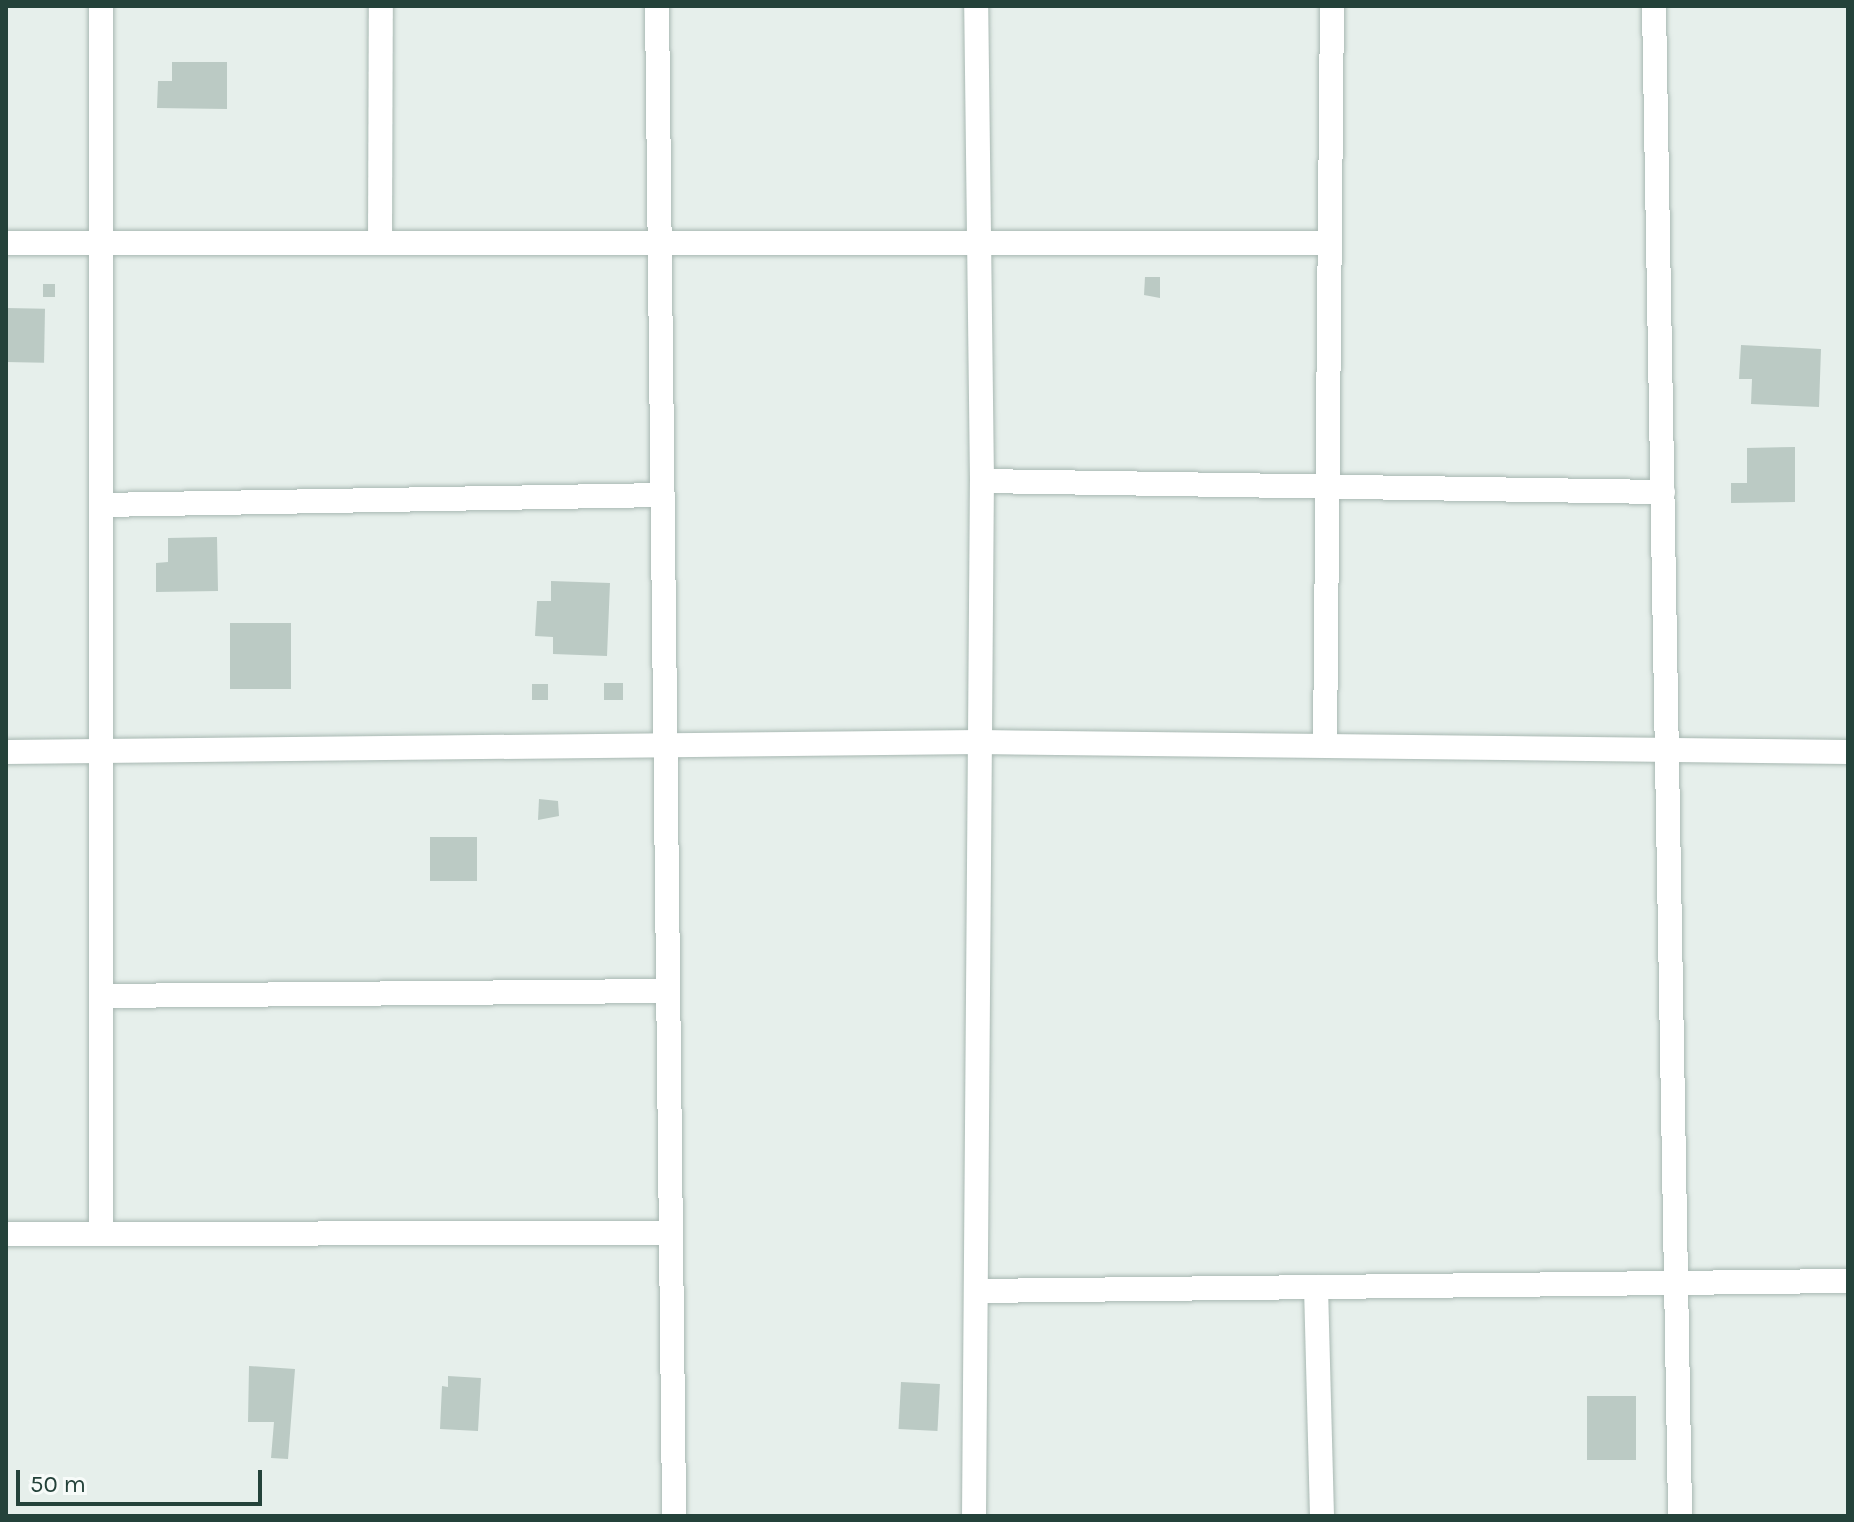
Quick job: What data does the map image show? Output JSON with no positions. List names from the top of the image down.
{
  "scale_bar": "50 m"
}
